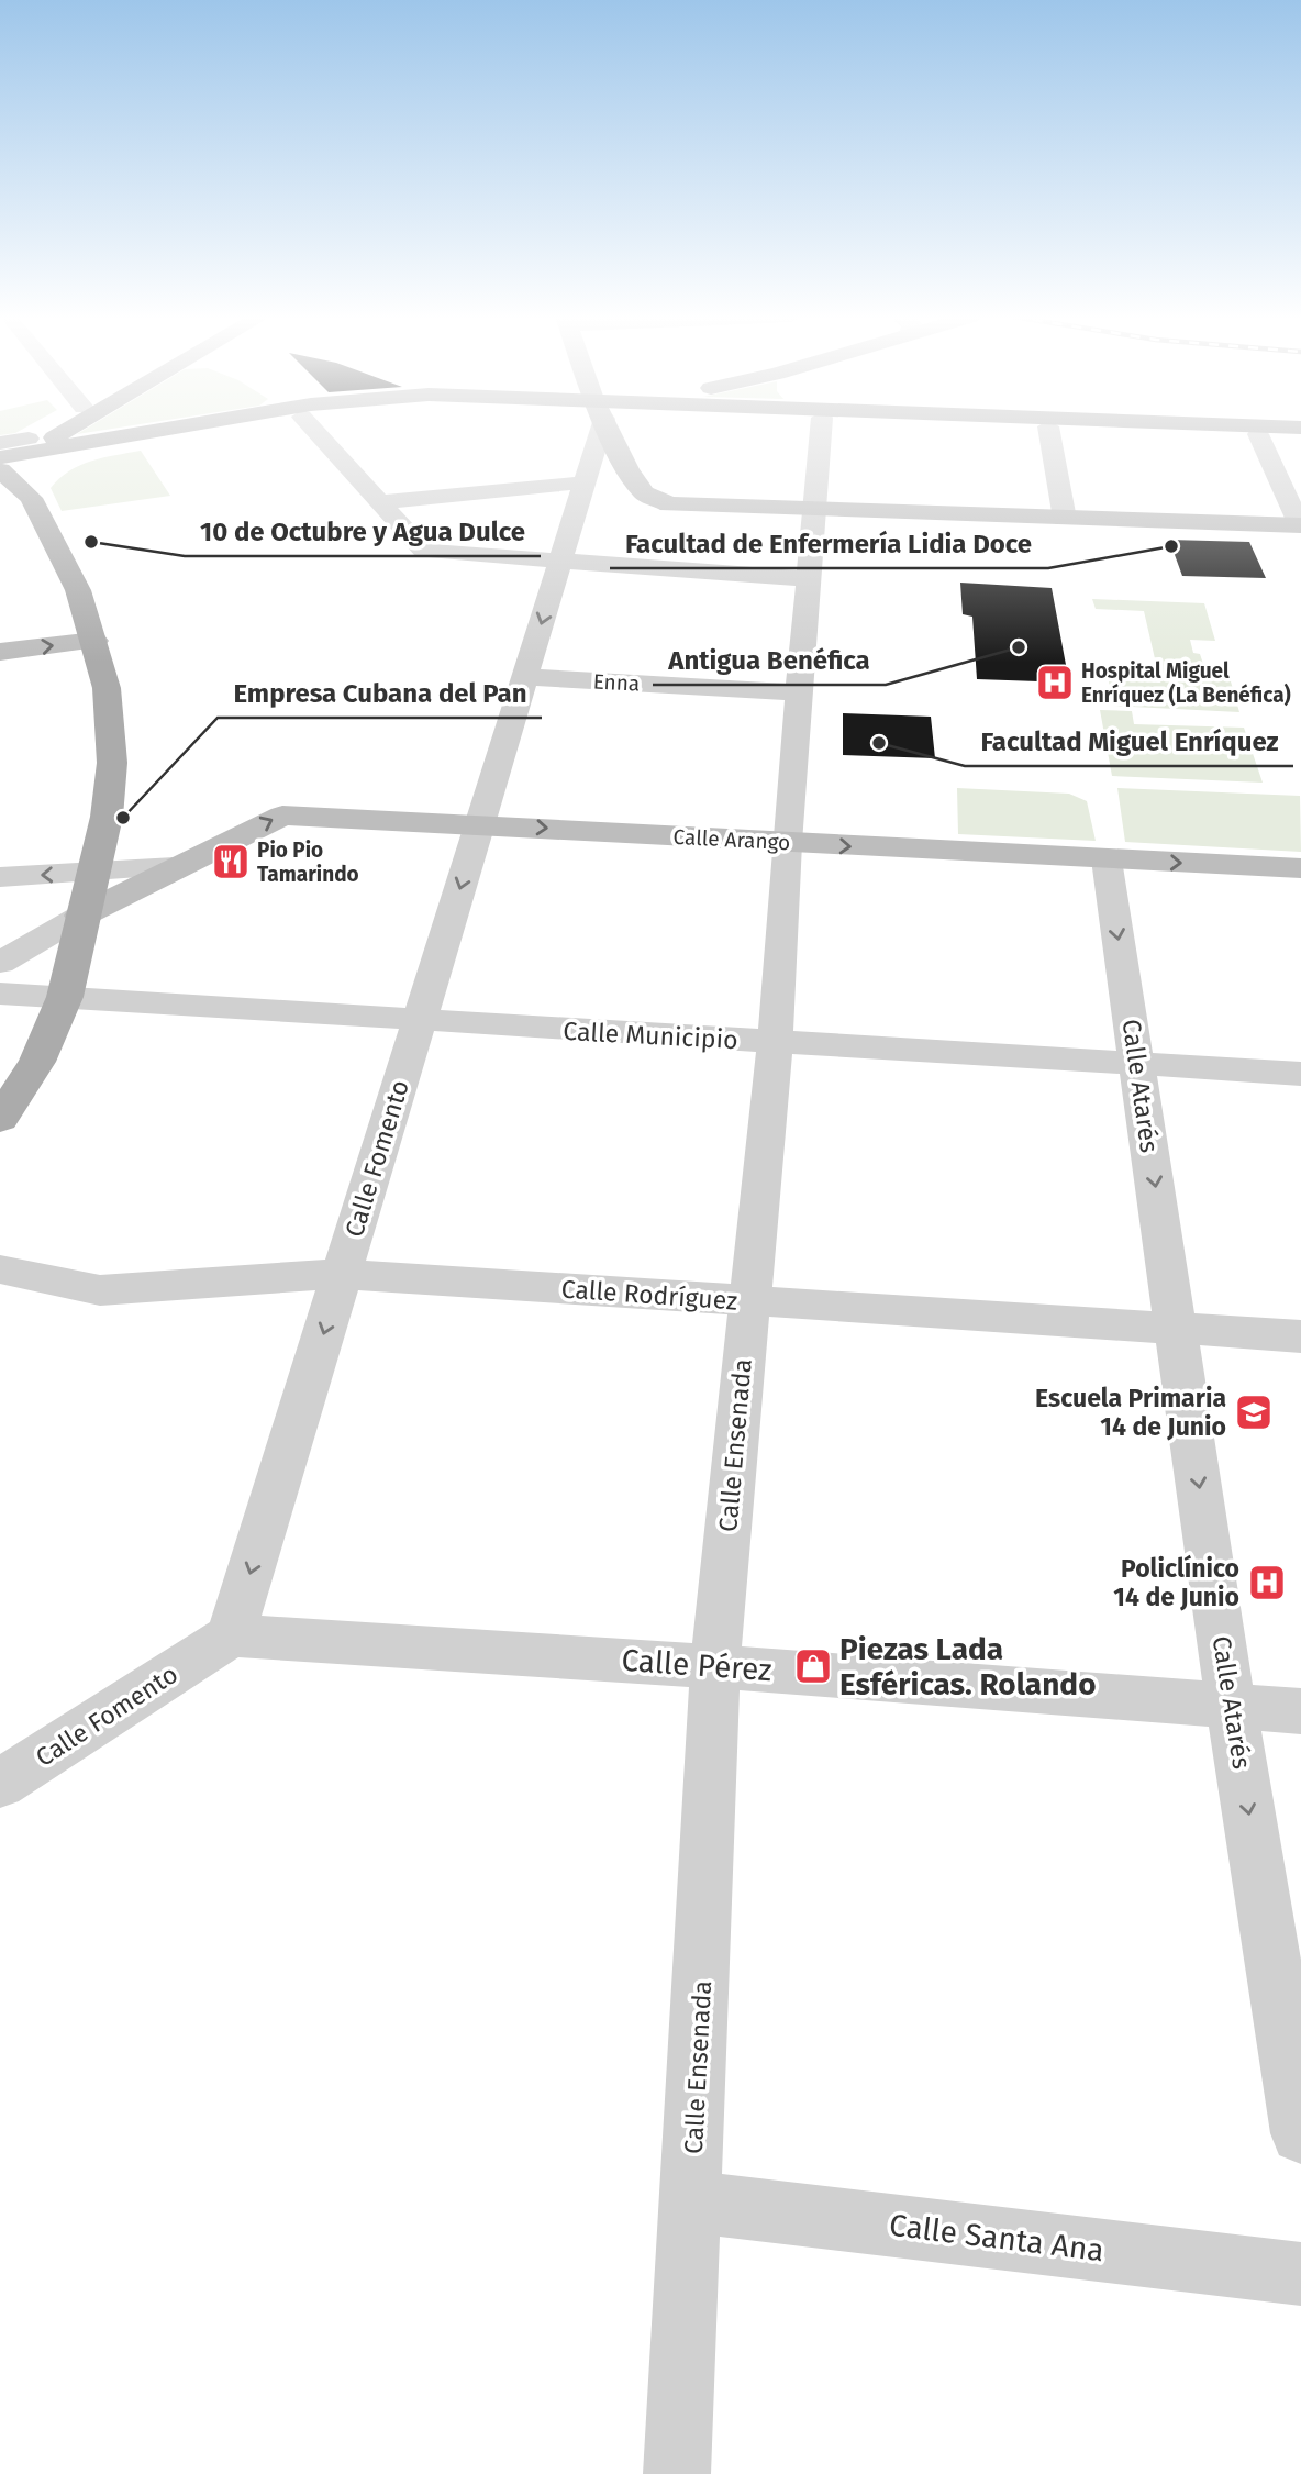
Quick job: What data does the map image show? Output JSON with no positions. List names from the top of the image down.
{
  "streets": {
    "street": [
      "Enna",
      "Calle Arango",
      "Calle Municipio",
      "Calle Atarés",
      "Calle Fomento",
      "Calle Rodríguez",
      "Calle Ensenada",
      "Calle Pérez",
      "Calle Santa Ana"
    ]
  },
  "crossings": [
    ["Enna", "Calle Fomento"],
    ["Enna", "Calle Ensenada"],
    ["Calle Arango", "Calle Atarés"],
    ["Calle Arango", "Calle Fomento"],
    ["Calle Arango", "Calle Ensenada"],
    ["Calle Municipio", "Calle Atarés"],
    ["Calle Municipio", "Calle Fomento"],
    ["Calle Municipio", "Calle Ensenada"],
    ["Calle Atarés", "Calle Rodríguez"],
    ["Calle Atarés", "Calle Pérez"],
    ["Calle Fomento", "Calle Rodríguez"],
    ["Calle Fomento", "Calle Pérez"],
    ["Calle Rodríguez", "Calle Ensenada"],
    ["Calle Ensenada", "Calle Pérez"],
    ["Calle Ensenada", "Calle Santa Ana"]
  ],
  "one_way": ["Calle Atarés", "Calle Fomento"],
  "places": {
    "other": [
      "10 de Octubre y Agua Dulce",
      "Facultad de Enfermería Lidia Doce",
      "Antigua Benéfica",
      "Facultad Miguel Enríquez",
      "Empresa Cubana del Pan"
    ],
    "hospital": ["Hospital Miguel Enríquez (La Benéfica)", "Policlínico 14 de Junio"],
    "restaurant": ["Pio Pio Tamarindo"],
    "school or university": ["Escuela Primaria 14 de Junio"],
    "shop": ["Piezas Lada Esféricas. Rolando"]
  }
}
